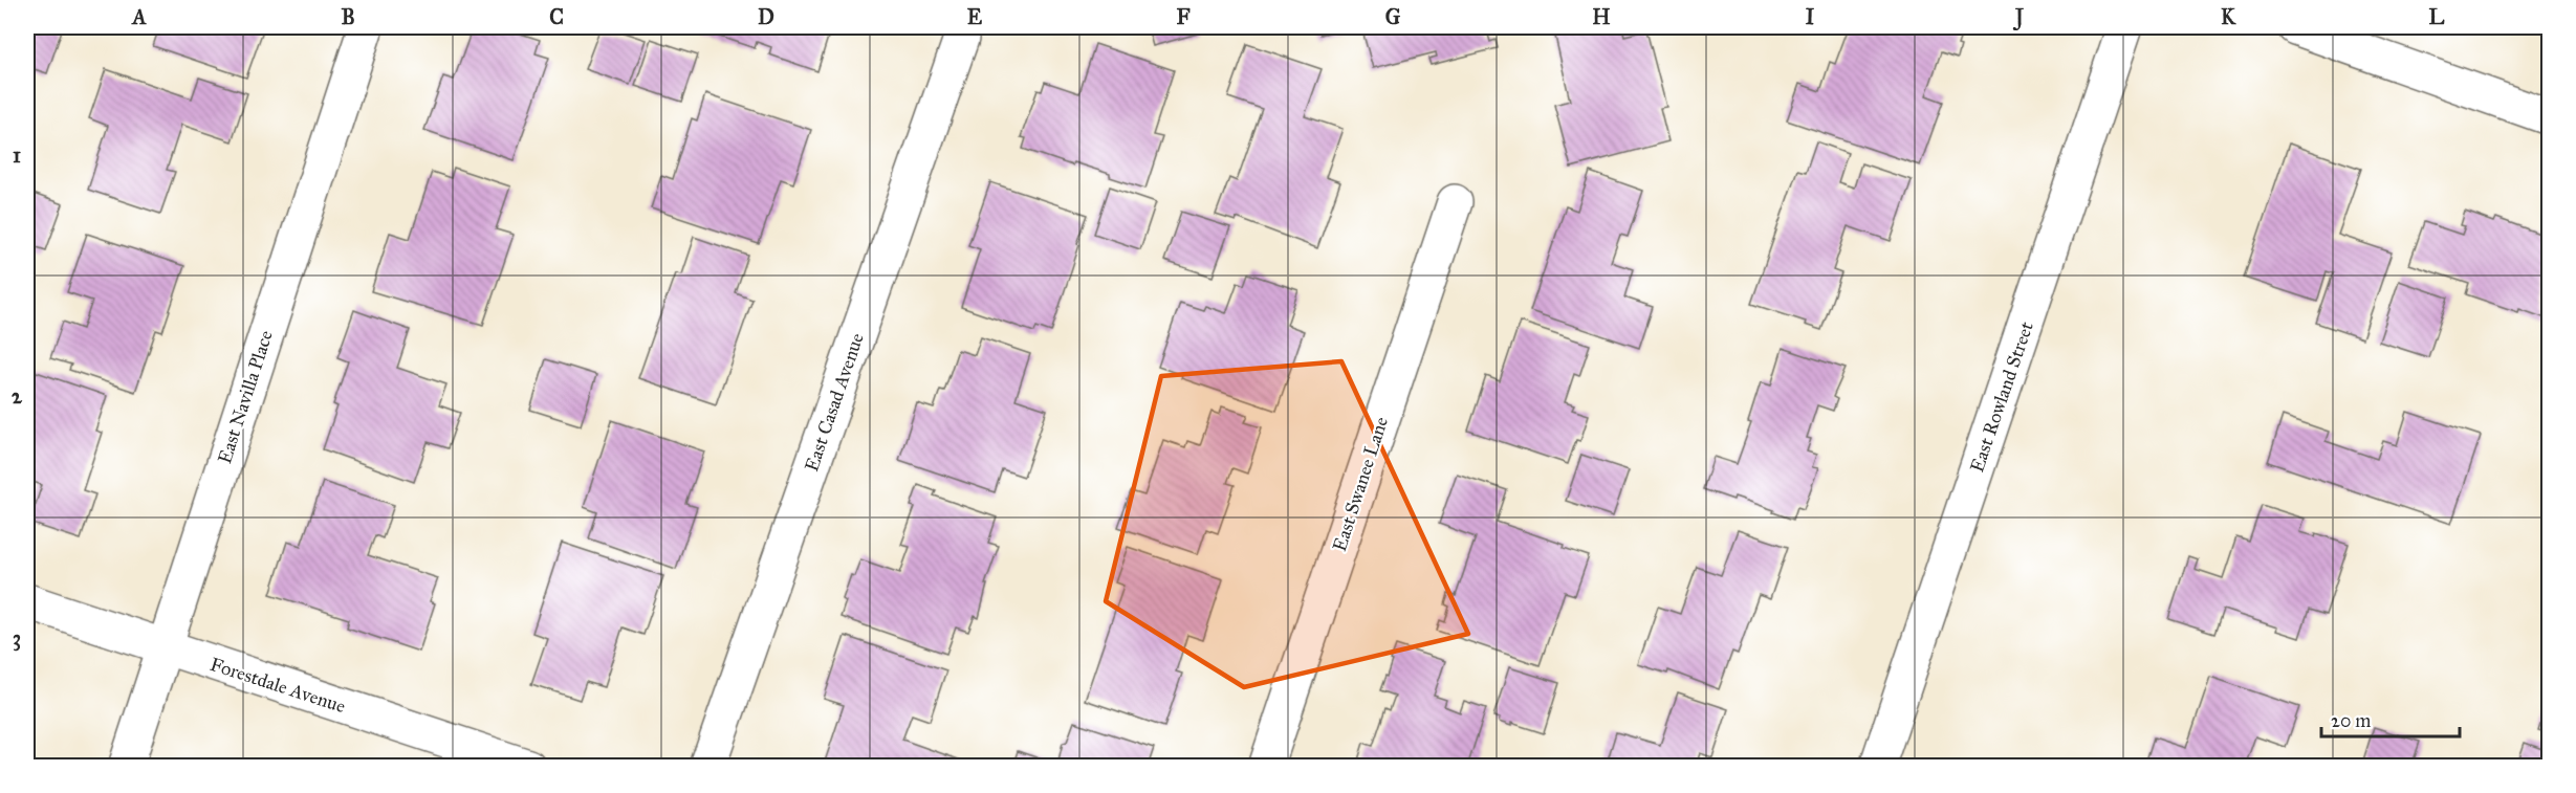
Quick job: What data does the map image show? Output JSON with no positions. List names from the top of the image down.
{
  "streets": {
    "street": [
      "East Navilla Place",
      "East Rowland Street",
      "East Casad Avenue",
      "East Swanee Lane",
      "Forestdale Avenue"
    ]
  },
  "crossings": [
    ["East Navilla Place", "Forestdale Avenue"]
  ],
  "scale_bar": "20 m",
  "grid": {
    "columns": [
      "A",
      "B",
      "C",
      "D",
      "E",
      "F",
      "G",
      "H",
      "I",
      "J",
      "K",
      "L"
    ],
    "rows": ["1", "2", "3"]
  }
}
